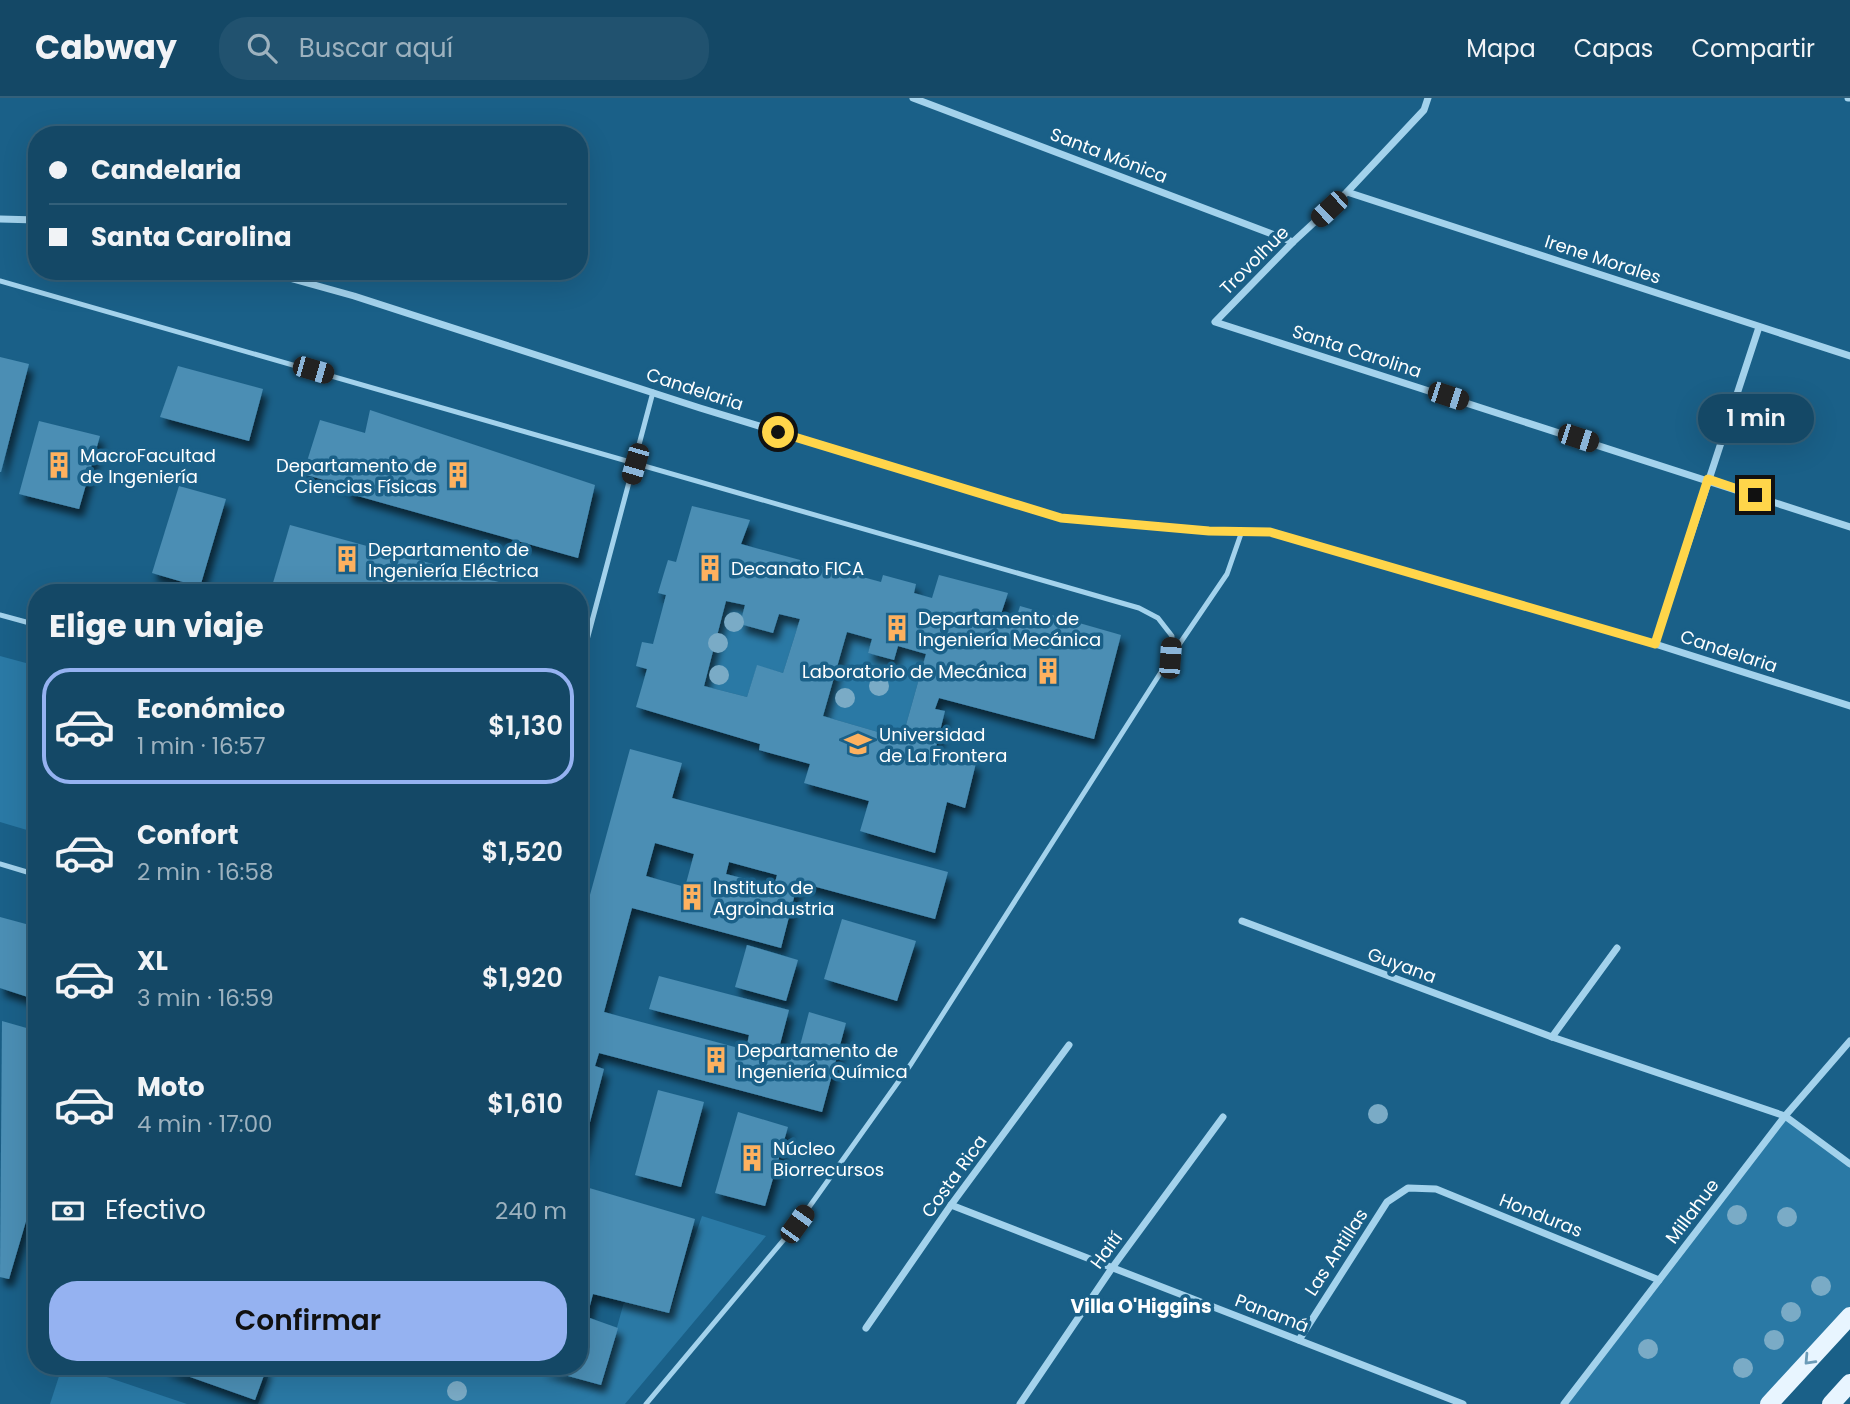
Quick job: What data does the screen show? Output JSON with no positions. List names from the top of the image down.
{
  "streets": {
    "street": [
      "Santa Mónica",
      "Irene Morales",
      "Trovolhue",
      "Santa Carolina",
      "Candelaria",
      "Guyana",
      "Costa Rica",
      "Millahue",
      "Honduras",
      "Haití",
      "Las Antillas",
      "Panamá"
    ]
  },
  "crossings": [
    ["Santa Mónica", "Trovolhue"],
    ["Irene Morales", "Trovolhue"],
    ["Trovolhue", "Santa Carolina"],
    ["Guyana", "Millahue"],
    ["Costa Rica", "Panamá"],
    ["Millahue", "Honduras"],
    ["Honduras", "Las Antillas"],
    ["Haití", "Panamá"],
    ["Las Antillas", "Panamá"]
  ],
  "districts": ["Villa O'Higgins"],
  "places": {
    "building": [
      "MacroFacultad de Ingeniería",
      "Departamento de Ciencias Físicas",
      "Departamento de Ingeniería Eléctrica",
      "Decanato FICA",
      "Departamento de Ingeniería Mecánica",
      "Laboratorio de Mecánica",
      "Instituto de Agroindustria",
      "Departamento de Ingeniería Química",
      "Núcleo Biorrecursos"
    ],
    "school or university": ["Universidad de La Frontera"]
  },
  "page": {
    "header": "Cabway",
    "search": "Buscar aquí",
    "nav": ["Mapa", "Capas", "Compartir"],
    "banner": ["Candelaria", "Santa Carolina"],
    "bubble": "1 min",
    "heading": "Elige un viaje",
    "list": [
      {
        "name": "Económico",
        "note": "1 min · 16:57",
        "value": "$1,130"
      },
      {
        "name": "Confort",
        "note": "2 min · 16:58",
        "value": "$1,520"
      },
      {
        "name": "XL",
        "note": "3 min · 16:59",
        "value": "$1,920"
      },
      {
        "name": "Moto",
        "note": "4 min · 17:00",
        "value": "$1,610"
      }
    ],
    "pay": ["Efectivo", "240 m"],
    "buttons": "Confirmar"
  }
}
